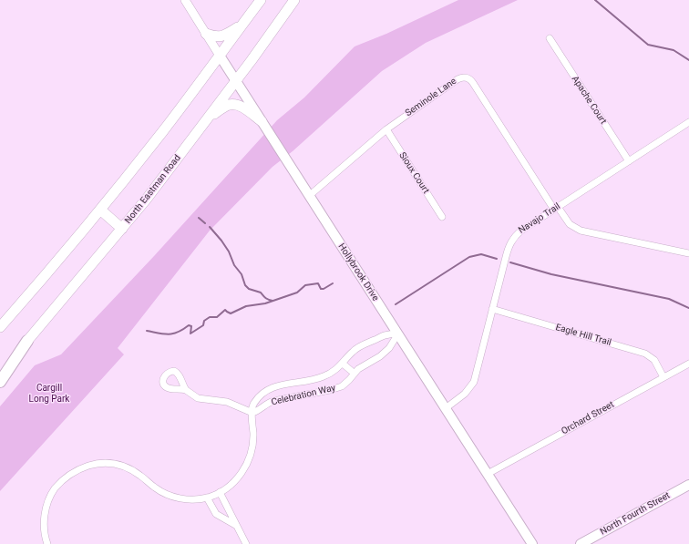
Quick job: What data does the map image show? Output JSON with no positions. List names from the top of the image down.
{
  "streets": {
    "highway": ["North Eastman Road"],
    "main road": ["Hollybrook Drive", "North Fourth Street"],
    "street": [
      "Seminole Lane",
      "Apache Court",
      "Sioux Court",
      "Navajo Trail",
      "Eagle Hill Trail",
      "Celebration Way",
      "Orchard Street"
    ]
  },
  "crossings": [
    ["Seminole Lane", "Sioux Court"],
    ["Seminole Lane", "Navajo Trail"],
    ["Seminole Lane", "Hollybrook Drive"],
    ["Apache Court", "Navajo Trail"],
    ["North Eastman Road", "Hollybrook Drive"],
    ["Navajo Trail", "Hollybrook Drive"],
    ["Navajo Trail", "Eagle Hill Trail"],
    ["Hollybrook Drive", "Celebration Way"],
    ["Hollybrook Drive", "Orchard Street"],
    ["Eagle Hill Trail", "Orchard Street"]
  ],
  "parks": ["Cargill Long Park"]
}
